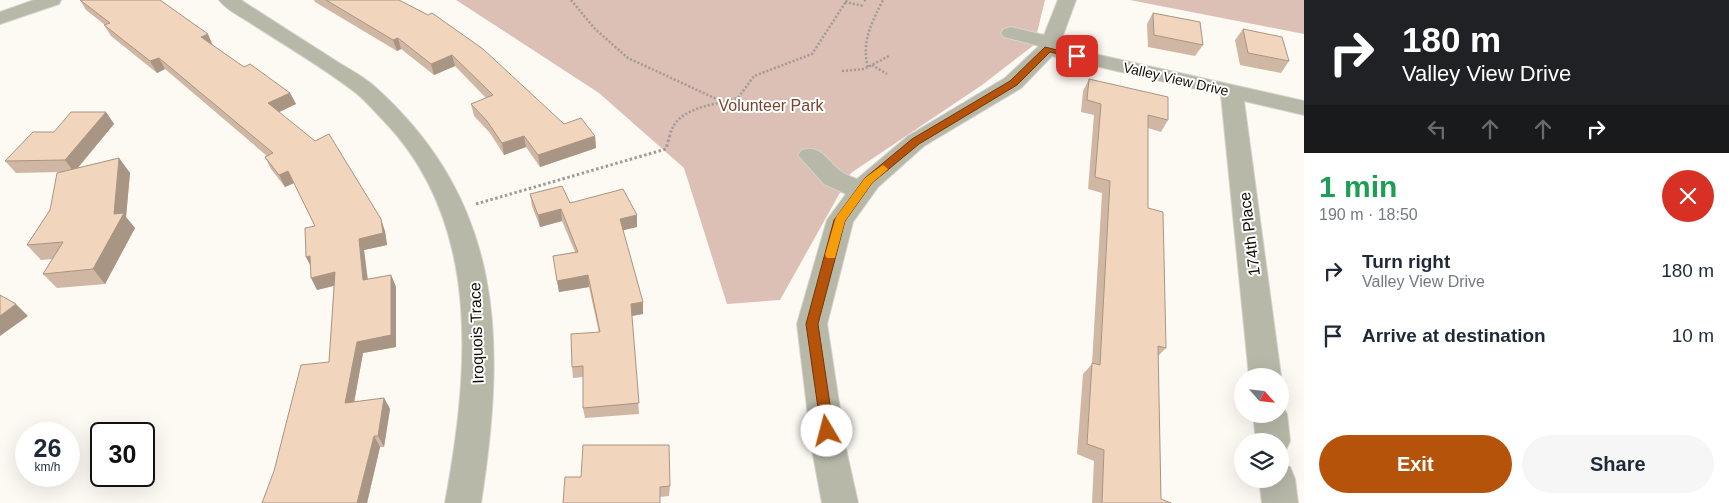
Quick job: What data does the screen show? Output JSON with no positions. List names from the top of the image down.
{
  "streets": {
    "street": ["Valley View Drive", "174th Place", "Iroquois Trace"]
  },
  "crossings": [
    ["Valley View Drive", "174th Place"]
  ],
  "parks": ["Volunteer Park"],
  "north": "bottom right",
  "page": {
    "turn": ["180 m", "Valley View Drive"],
    "heading": ["1 min", "190 m · 18:50"],
    "list": [
      {
        "name": "Turn right",
        "note": "Valley View Drive",
        "value": "180 m"
      },
      {
        "name": "Arrive at destination",
        "value": "10 m"
      }
    ],
    "speed": "26 km/h",
    "limit": "30",
    "buttons": ["Exit", "Share"]
  }
}
